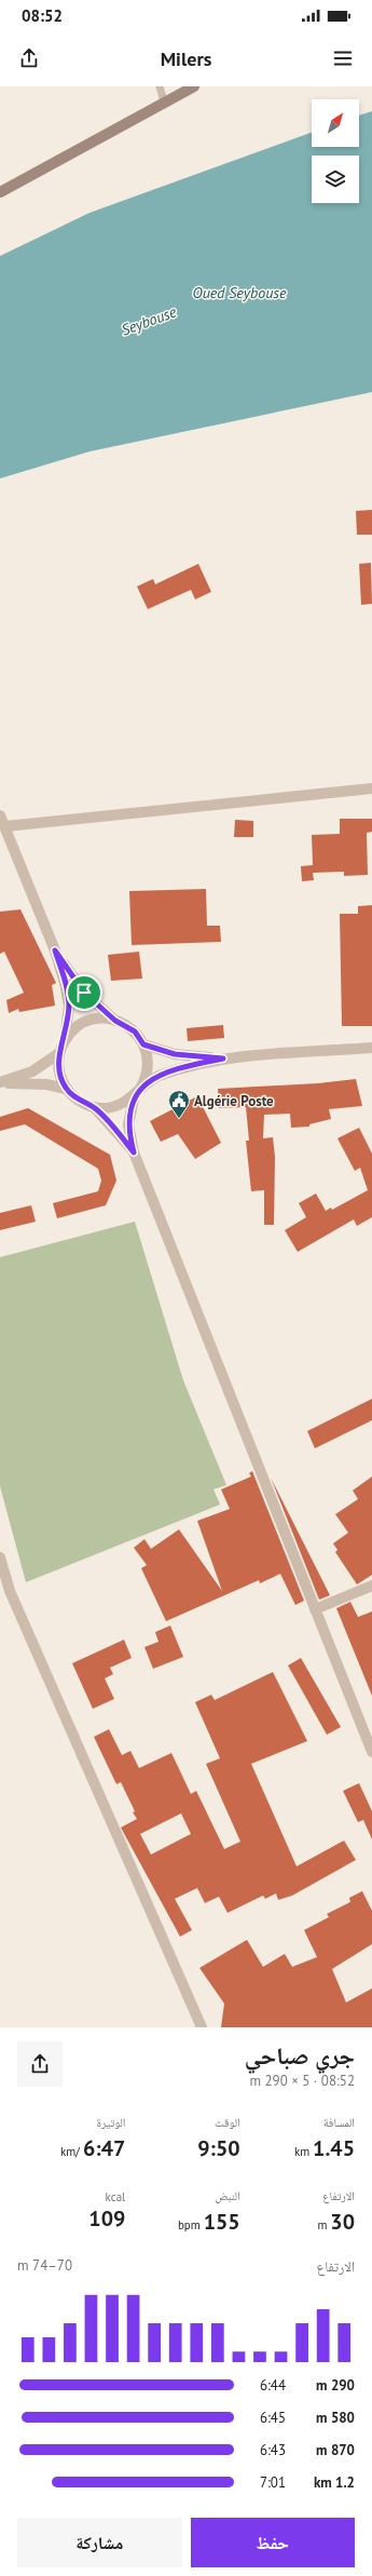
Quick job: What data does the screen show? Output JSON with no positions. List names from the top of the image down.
{
  "water": ["Oued Seybouse", "Seybouse"],
  "places": {
    "public building": ["Algérie Poste"]
  },
  "north": "top right",
  "page": {
    "status": "08:52",
    "header": "Milers",
    "heading": ["جري صباحي", "08:52 · 5 × 290 m"],
    "stats": [
      ["المسافة", "1.45 km"],
      ["الوقت", "9:50"],
      ["الوتيرة", "6:47 /km"],
      ["الارتفاع", "30 m"],
      ["النبض", "155 bpm"],
      ["kcal", "109"]
    ],
    "chart": ["الارتفاع", "70–74 m"],
    "list": [
      {
        "name": "290 m",
        "note": "6:44"
      },
      {
        "name": "580 m",
        "note": "6:45"
      },
      {
        "name": "870 m",
        "note": "6:43"
      },
      {
        "name": "1.2 km",
        "note": "7:01"
      }
    ],
    "buttons": ["حفظ", "مشاركة"]
  }
}
